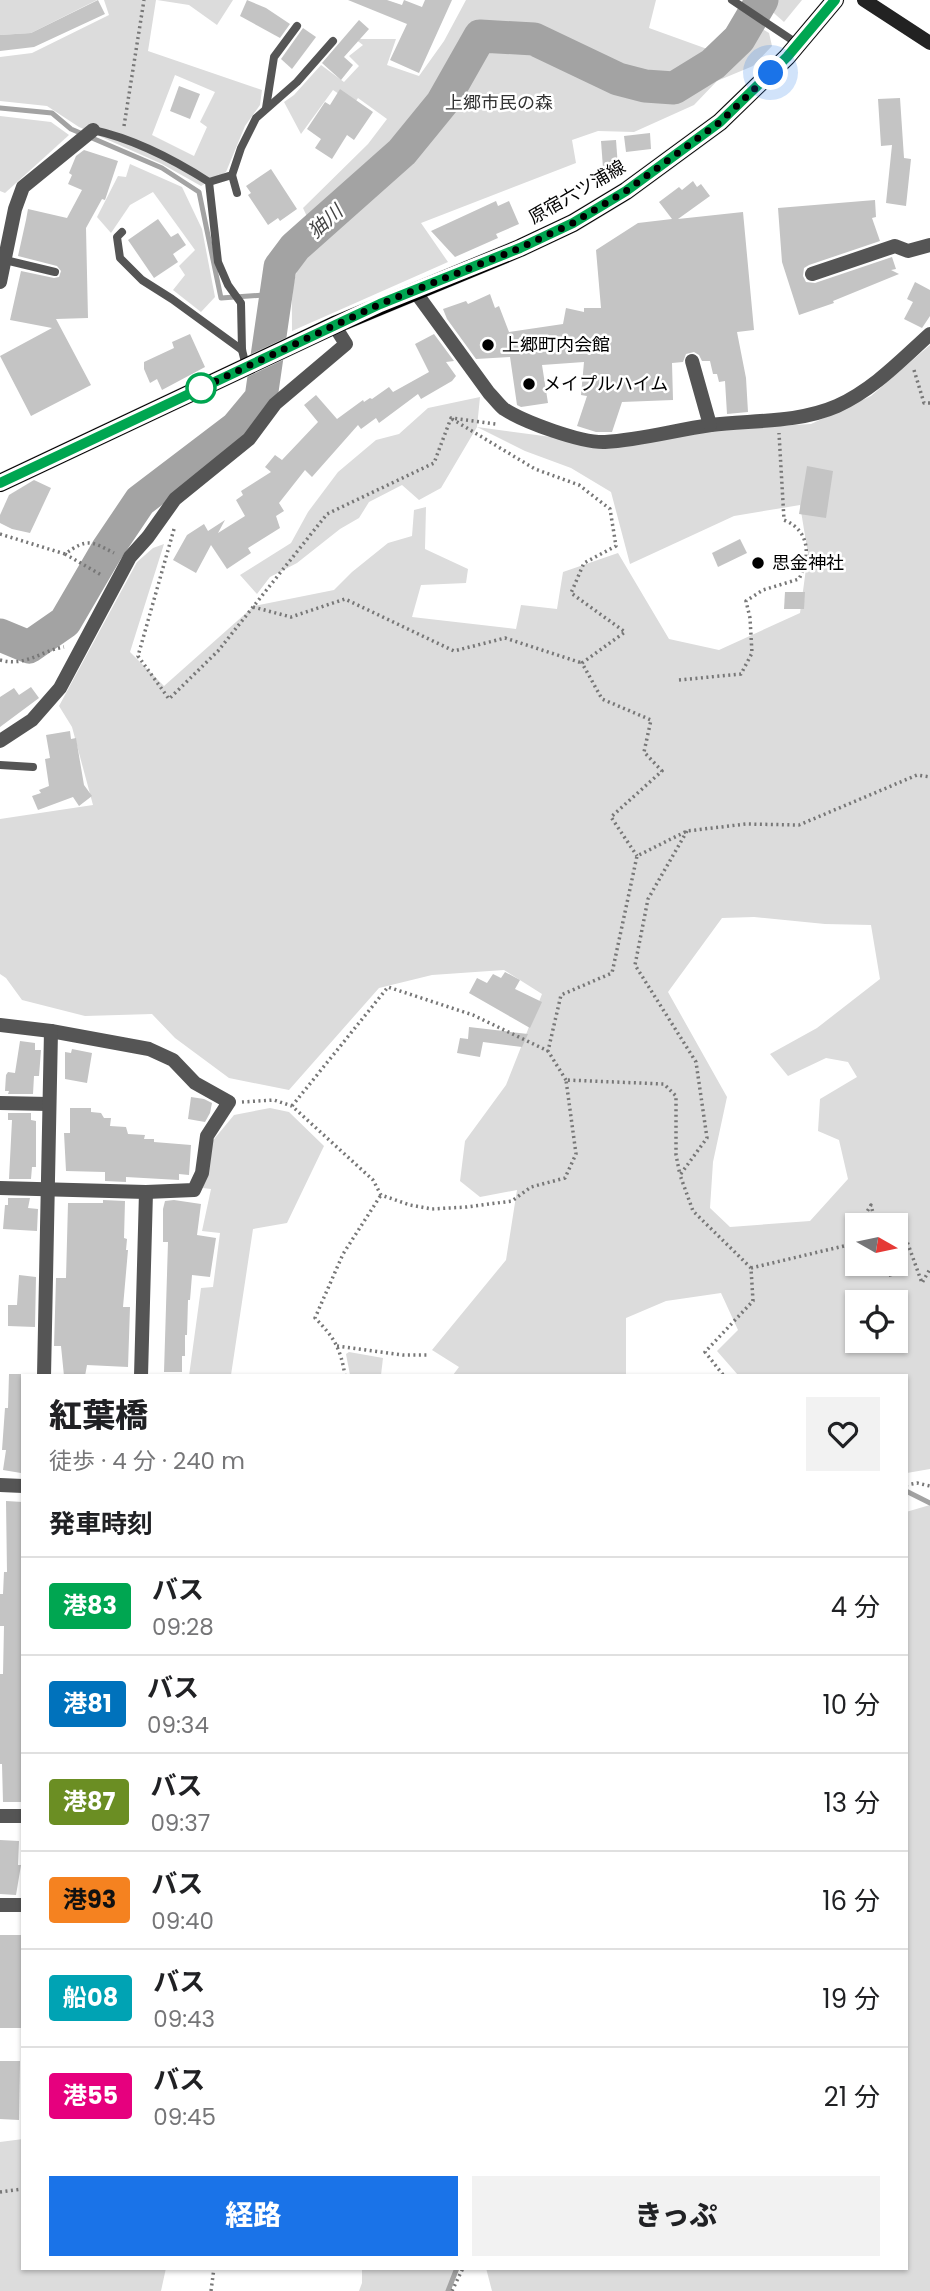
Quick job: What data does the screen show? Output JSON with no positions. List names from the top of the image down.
{
  "streets": {
    "main road": ["原宿六ツ浦線"]
  },
  "water": ["㹨川"],
  "parks": ["上郷市民の森"],
  "places": ["上郷町内会館", "メイプルハイム", "思金神社"],
  "lines": ["bus line 港83"],
  "north": "right",
  "page": {
    "heading": [
      ["紅葉橋", "徒歩 · 4 分 · 240 m"],
      "発車時刻"
    ],
    "list": [
      {
        "mark": "港83",
        "name": "バス",
        "note": "09:28",
        "value": "4 分"
      },
      {
        "mark": "港81",
        "name": "バス",
        "note": "09:34",
        "value": "10 分"
      },
      {
        "mark": "港87",
        "name": "バス",
        "note": "09:37",
        "value": "13 分"
      },
      {
        "mark": "港93",
        "name": "バス",
        "note": "09:40",
        "value": "16 分"
      },
      {
        "mark": "船08",
        "name": "バス",
        "note": "09:43",
        "value": "19 分"
      },
      {
        "mark": "港55",
        "name": "バス",
        "note": "09:45",
        "value": "21 分"
      }
    ],
    "buttons": ["経路", "きっぷ"]
  }
}
